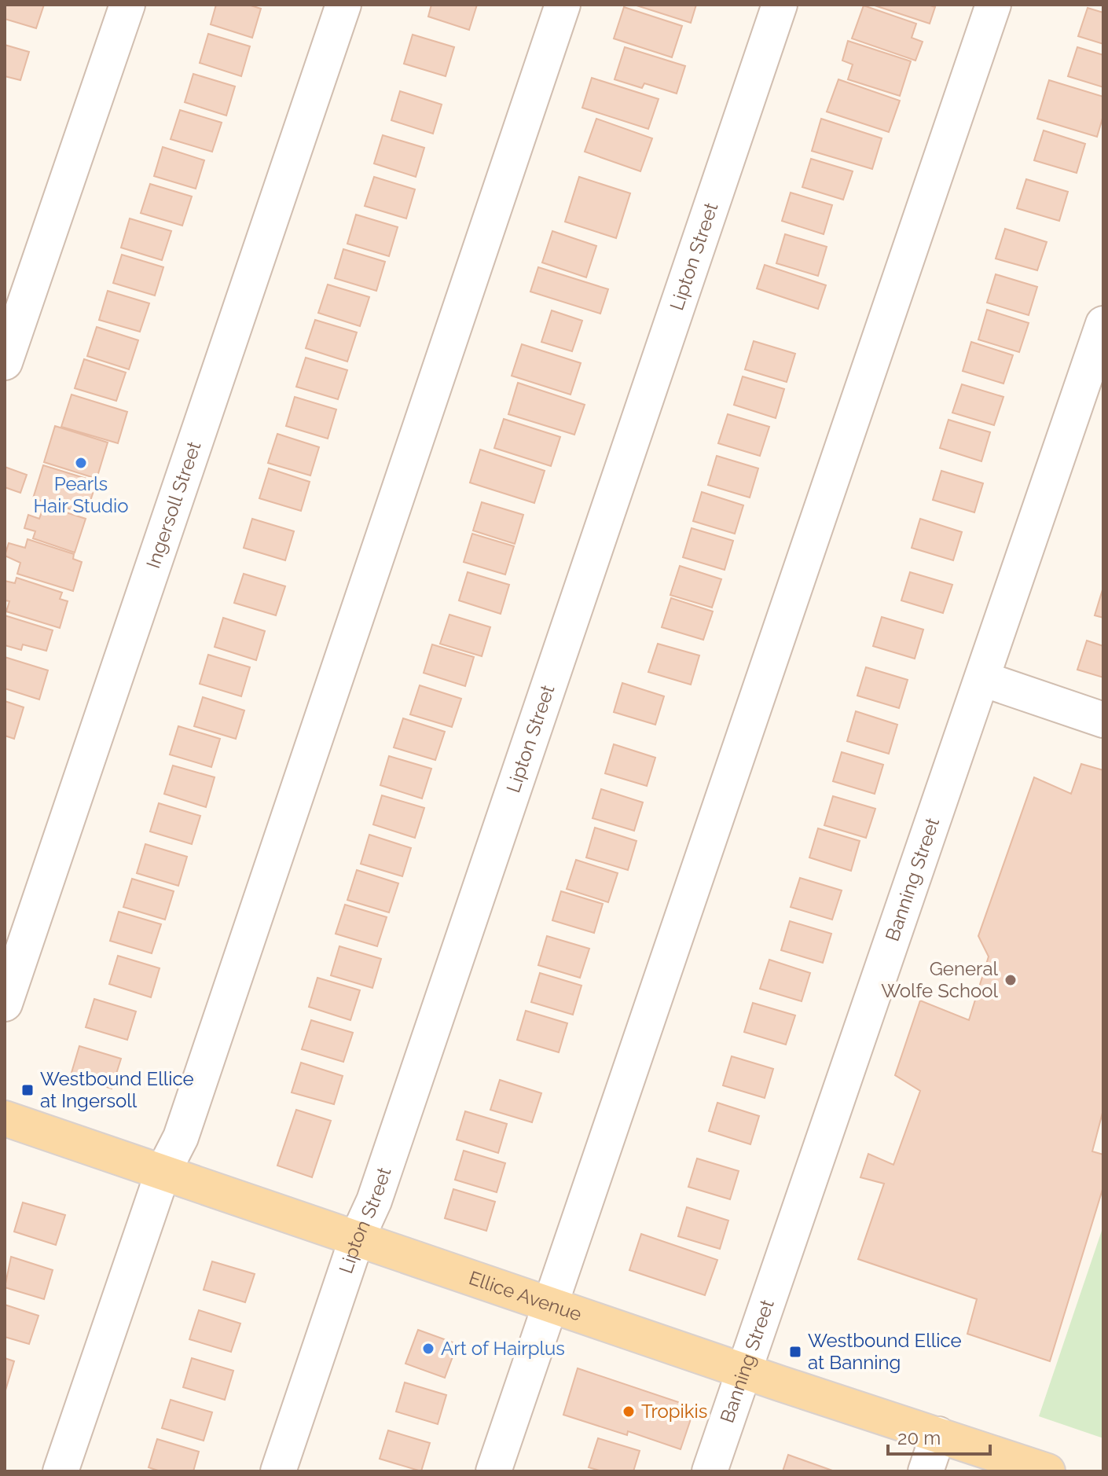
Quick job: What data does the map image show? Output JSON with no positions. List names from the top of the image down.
{
  "streets": {
    "main road": ["Ellice Avenue"],
    "street": ["Lipton Street", "Ingersoll Street", "Banning Street"]
  },
  "crossings": [
    ["Lipton Street", "Ellice Avenue"],
    ["Banning Street", "Ellice Avenue"]
  ],
  "places": {
    "other": [
      "Pearls Hair Studio",
      "General Wolfe School",
      "Art of Hairplus",
      "Tropikis"
    ],
    "transit": ["Westbound Ellice at Ingersoll", "Westbound Ellice at Banning"]
  },
  "scale_bar": "20 m"
}
